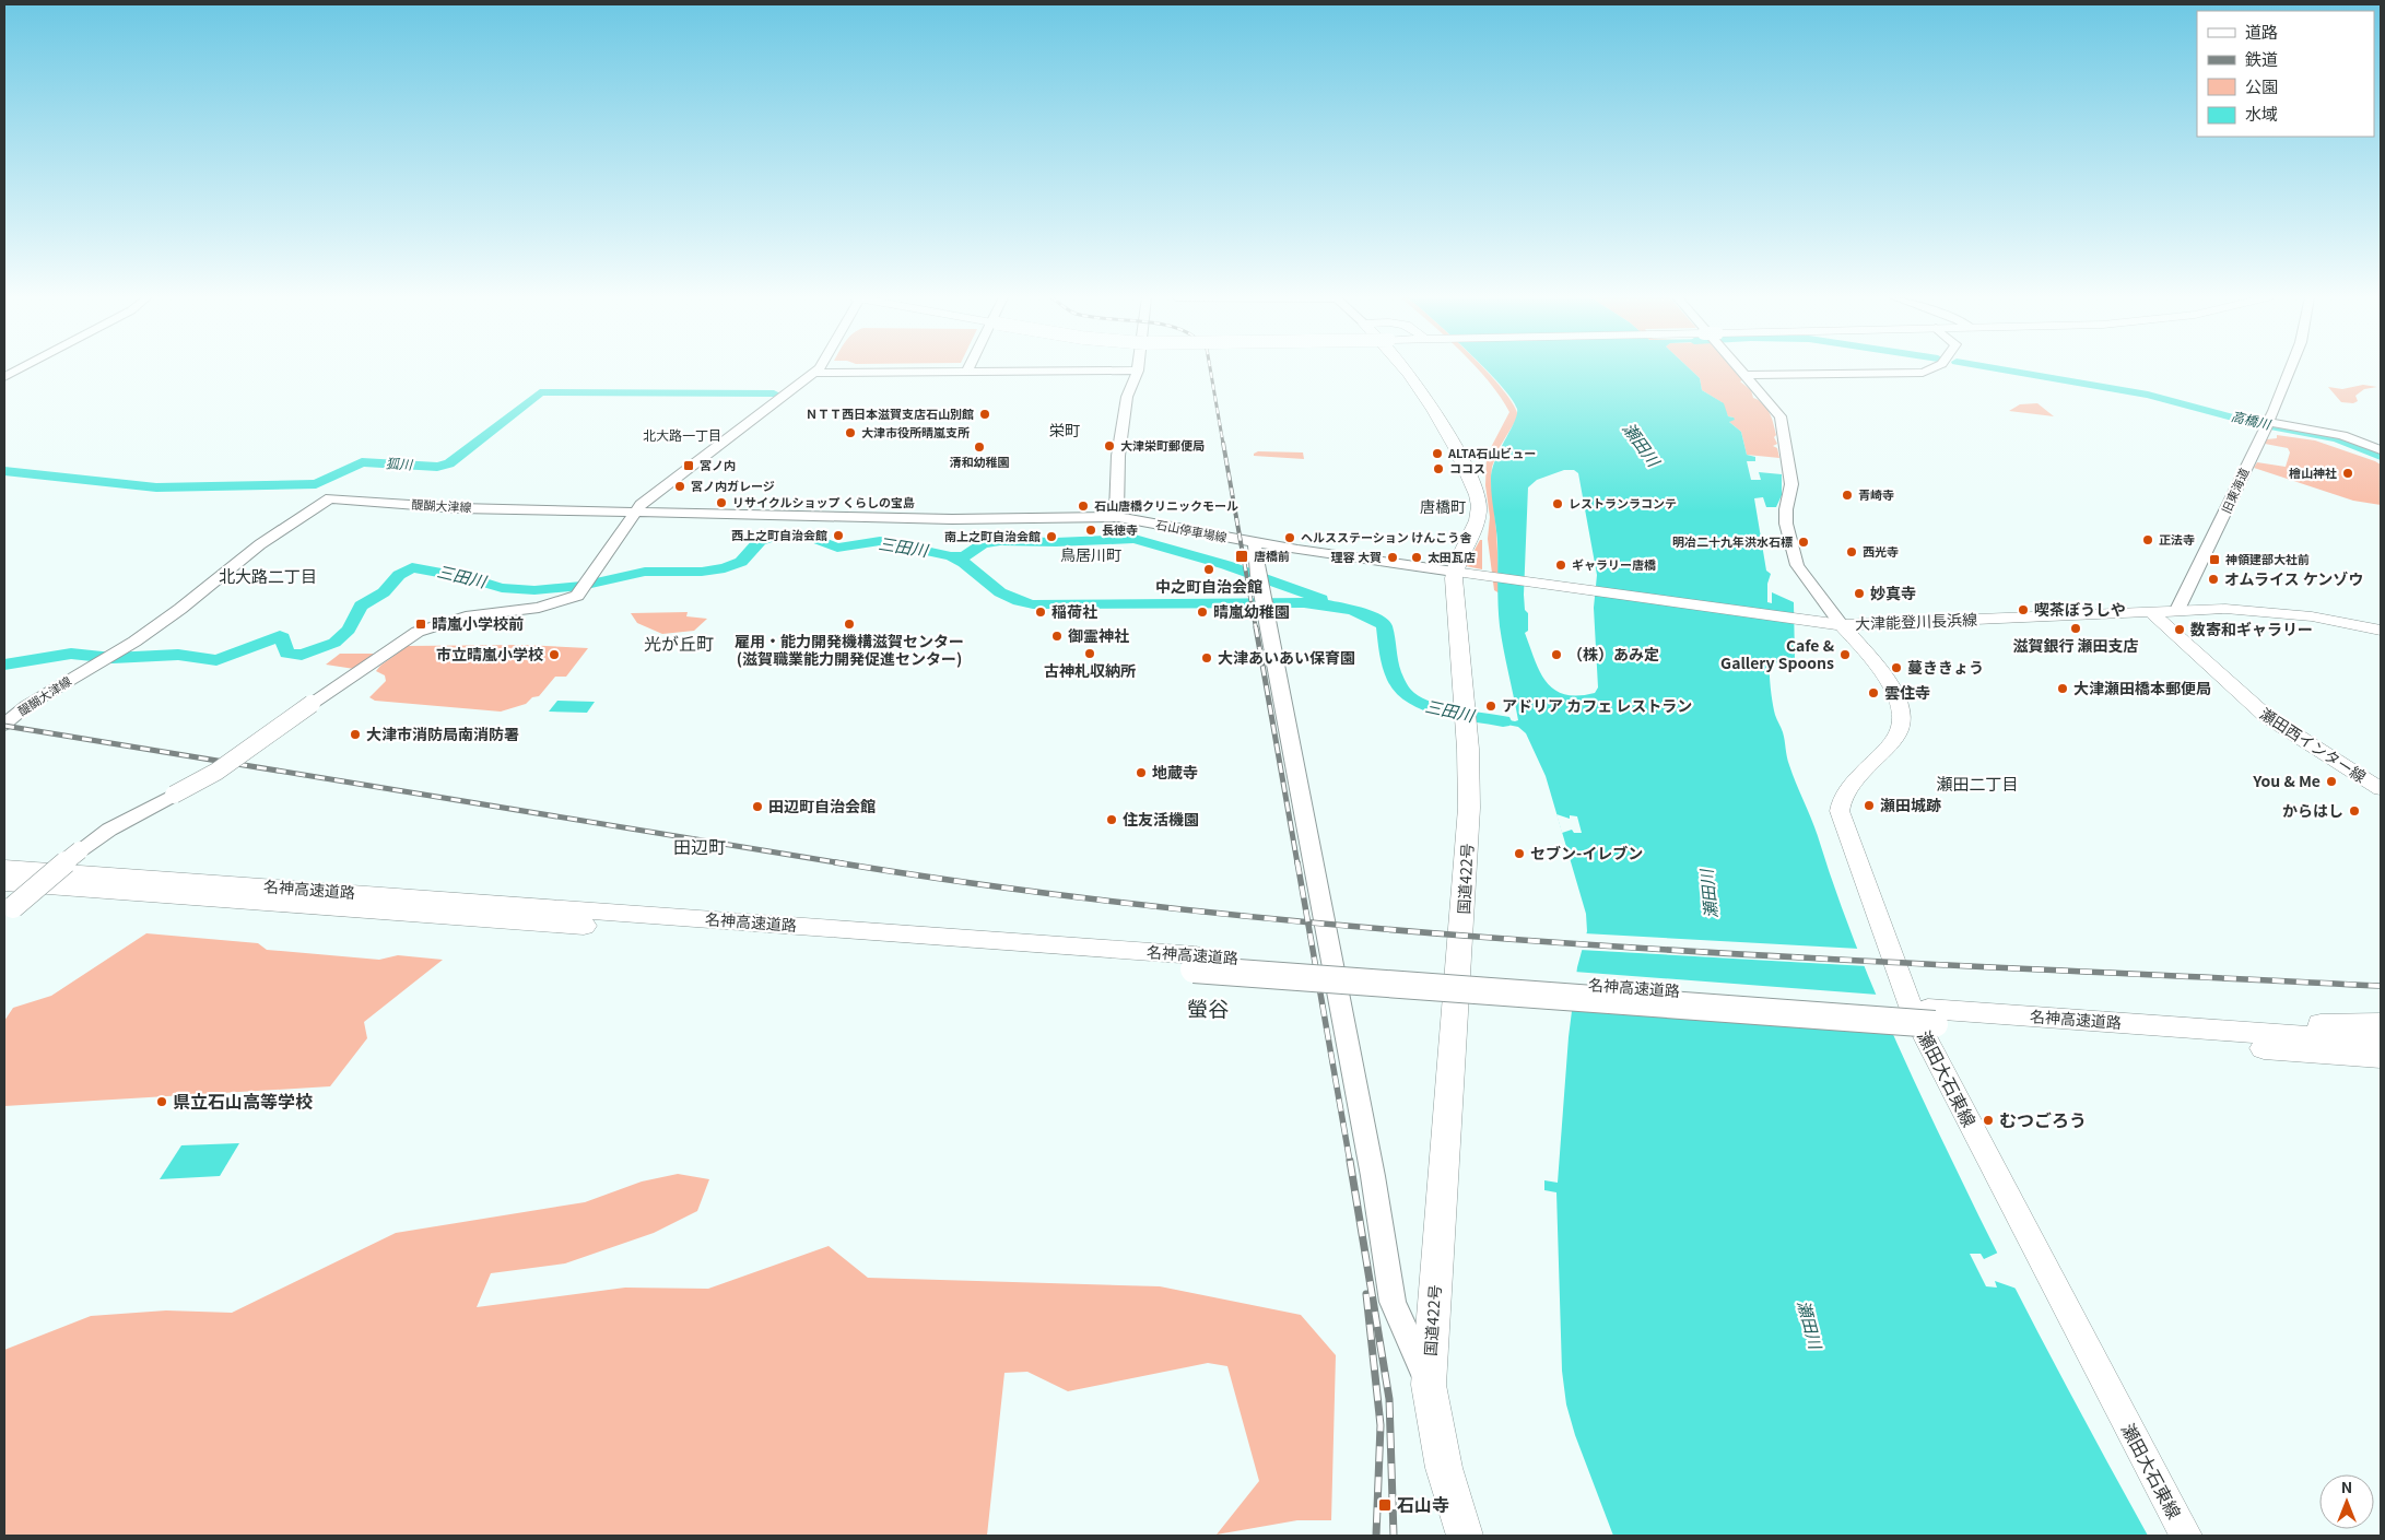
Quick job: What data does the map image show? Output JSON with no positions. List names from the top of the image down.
{
  "streets": {
    "highway": ["国道422号", "名神高速道路"],
    "main road": [
      "旧東海道",
      "石山停車場線",
      "大津能登川長浜線",
      "瀬田西インター線",
      "瀬田大石東線"
    ],
    "street": ["醍醐大津線"]
  },
  "crossings": [
    ["醍醐大津線", "石山停車場線"],
    ["石山停車場線", "大津能登川長浜線"],
    ["石山停車場線", "国道422号"],
    ["大津能登川長浜線", "瀬田西インター線"],
    ["大津能登川長浜線", "国道422号"],
    ["大津能登川長浜線", "瀬田大石東線"]
  ],
  "districts": [
    "栄町",
    "北大路一丁目",
    "唐橋町",
    "鳥居川町",
    "北大路二丁目",
    "光が丘町",
    "瀬田二丁目",
    "田辺町",
    "螢谷"
  ],
  "water": [
    "高橋川",
    "瀬田川",
    "狐川",
    "三田川"
  ],
  "places": {
    "other": [
      "ＮＴＴ西日本滋賀支店石山別館",
      "大津市役所晴嵐支所",
      "大津栄町郵便局",
      "清和幼稚園",
      "ALTA石山ビュー",
      "ココス",
      "檜山神社",
      "宮ノ内ガレージ",
      "青崎寺",
      "リサイクルショップ くらしの宝島",
      "レストランラコンテ",
      "石山唐橋クリニックモール",
      "長徳寺",
      "西上之町自治会館",
      "南上之町自治会館",
      "ヘルスステーション けんこう舎",
      "正法寺",
      "明冶二十九年洪水石標",
      "西光寺",
      "理容 大賀",
      "太田瓦店",
      "ギャラリー唐橋",
      "中之町自治会館",
      "オムライス ケンゾウ",
      "妙真寺",
      "喫茶ぼうしや",
      "稲荷社",
      "晴嵐幼稚園",
      "雇用・能力開発機構滋賀センター (滋賀職業能力開発促進センター)",
      "滋賀銀行 瀬田支店",
      "数寄和ギャラリー",
      "御霊神社",
      "古神札収納所",
      "市立晴嵐小学校",
      "（株）あみ定",
      "Cafe & Gallery Spoons",
      "大津あいあい保育園",
      "蔓ききょう",
      "大津瀬田橋本郵便局",
      "雲住寺",
      "アドリア カフェ レストラン",
      "大津市消防局南消防署",
      "地蔵寺",
      "You & Me",
      "瀬田城跡",
      "田辺町自治会館",
      "からはし",
      "住友活機園",
      "セブン-イレブン",
      "県立石山高等学校",
      "むつごろう"
    ],
    "transit": [
      "宮ノ内",
      "唐橋前",
      "神領建部大社前",
      "晴嵐小学校前",
      "石山寺"
    ]
  },
  "legend": [
    "道路",
    "鉄道",
    "公園",
    "水域"
  ],
  "north": "top"
}
